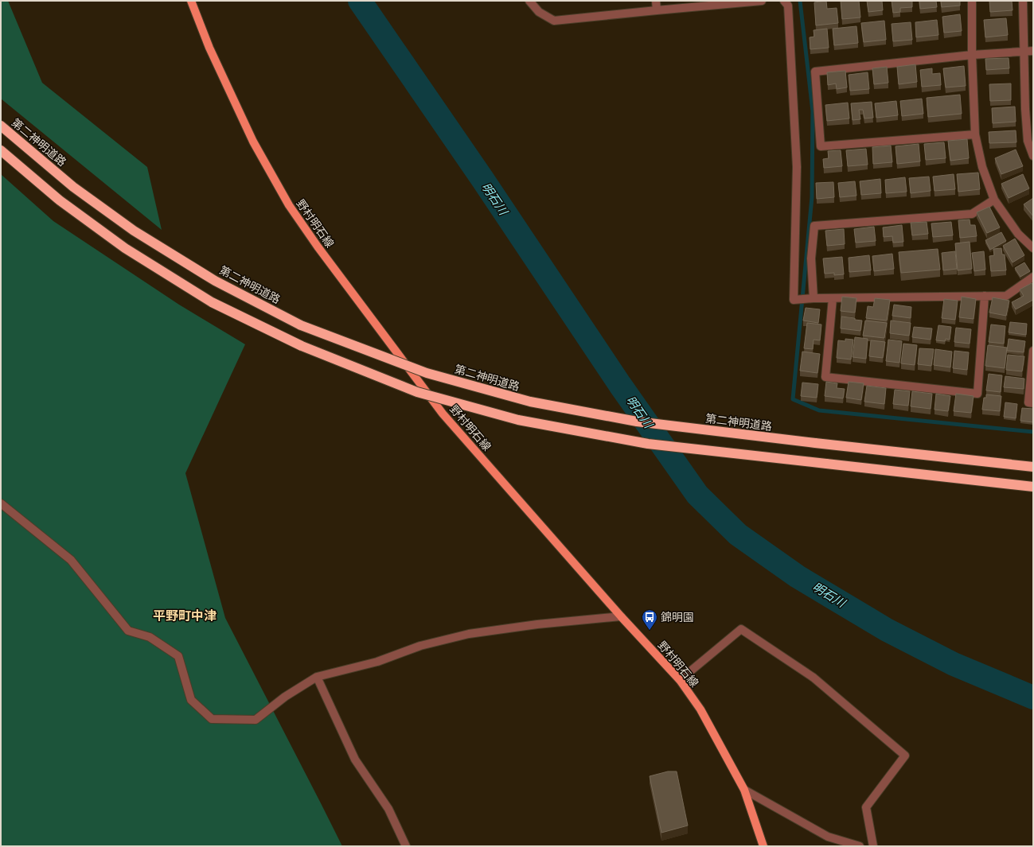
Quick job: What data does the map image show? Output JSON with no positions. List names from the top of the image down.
{
  "streets": {
    "highway": ["第二神明道路"],
    "main road": ["野村明石線"]
  },
  "districts": ["平野町中津"],
  "water": ["明石川"],
  "places": {
    "bus stop": ["錦明園"]
  }
}
